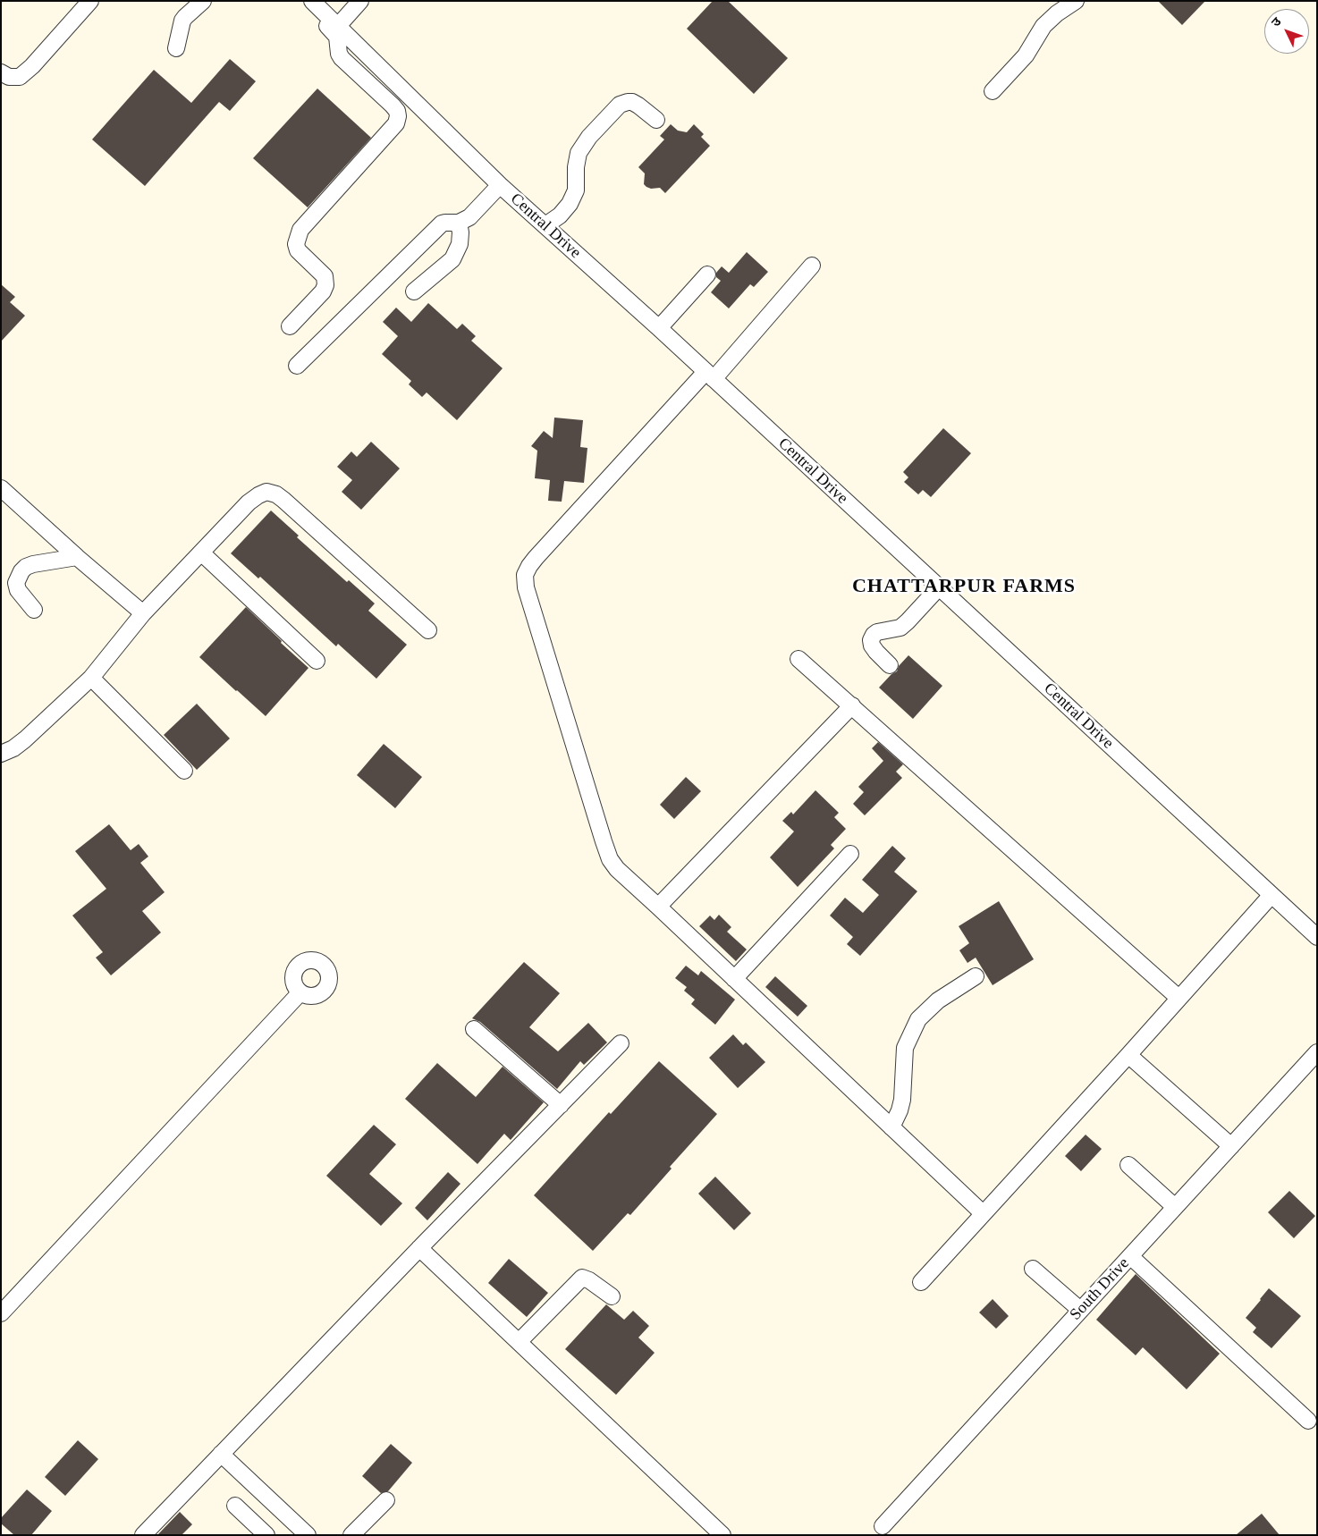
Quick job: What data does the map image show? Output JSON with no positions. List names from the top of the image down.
{
  "streets": {
    "street": ["Central Drive", "South Drive"]
  },
  "districts": ["CHATTARPUR FARMS"],
  "north": "top left"
}
